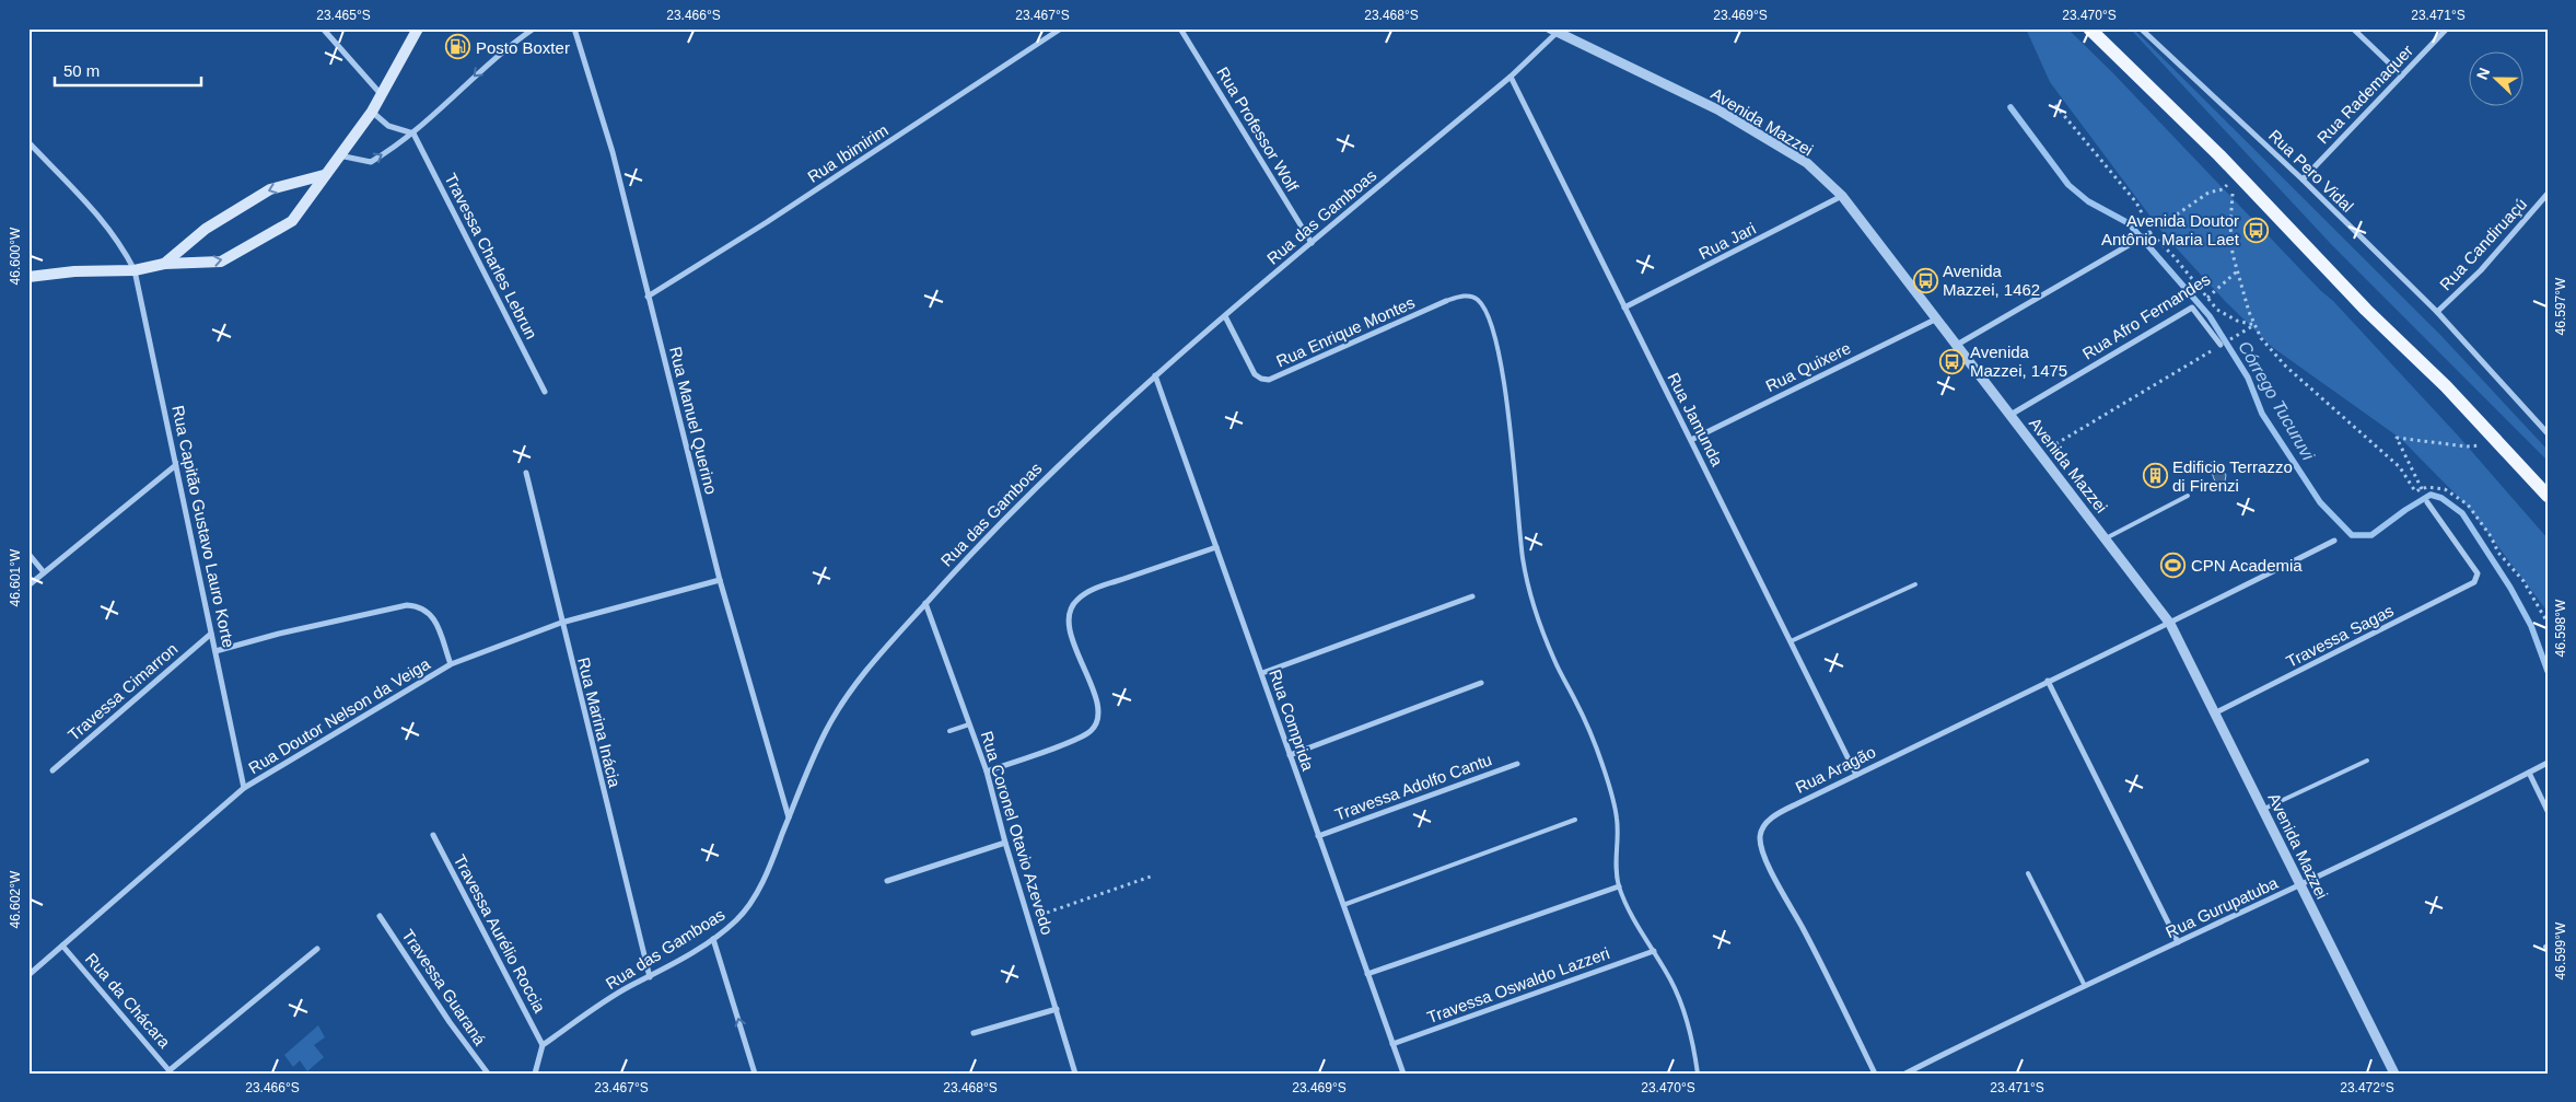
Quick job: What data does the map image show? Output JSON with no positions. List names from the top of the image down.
{
  "streets": {
    "street": [
      "Rua Rademaquer",
      "Avenida Mazzei",
      "Rua Professor Wolf",
      "Rua Ibimirim",
      "Rua Pero Vidal",
      "Rua das Gamboas",
      "Rua Jari",
      "Rua Candiruaçú",
      "Travessa Charles Lebrun",
      "Rua Afro Fernandes",
      "Rua Enrique Montes",
      "Rua Quixere",
      "Rua Jamunda",
      "Rua Manuel Querino",
      "Rua Capitão Gustavo Lauro Korte",
      "Travessa Sagas",
      "Travessa Cimarron",
      "Rua Doutor Nelson da Veiga",
      "Rua Comprida",
      "Rua Marina Inácia",
      "Rua Aragão",
      "Travessa Adolfo Cantu",
      "Rua Coronel Otavio Azevedo",
      "Rua Gurupatuba",
      "Travessa Aurélio Roccia",
      "Travessa Oswaldo Lazzeri",
      "Travessa Guaraná",
      "Rua da Chácara"
    ]
  },
  "crossings": [
    ["Rua Rademaquer", "Rua Pero Vidal"],
    ["Avenida Mazzei", "Rua das Gamboas"],
    ["Avenida Mazzei", "Rua Jari"],
    ["Avenida Mazzei", "Rua Afro Fernandes"],
    ["Avenida Mazzei", "Rua Quixere"],
    ["Avenida Mazzei", "Travessa Sagas"],
    ["Avenida Mazzei", "Rua Aragão"],
    ["Avenida Mazzei", "Rua Gurupatuba"],
    ["Rua Professor Wolf", "Rua das Gamboas"],
    ["Rua Ibimirim", "Rua Manuel Querino"],
    ["Rua Pero Vidal", "Rua Candiruaçú"],
    ["Rua das Gamboas", "Rua Enrique Montes"],
    ["Rua das Gamboas", "Rua Jamunda"],
    ["Rua das Gamboas", "Rua Manuel Querino"],
    ["Rua das Gamboas", "Rua Comprida"],
    ["Rua das Gamboas", "Rua Marina Inácia"],
    ["Rua das Gamboas", "Rua Coronel Otavio Azevedo"],
    ["Rua das Gamboas", "Travessa Aurélio Roccia"],
    ["Rua Jari", "Rua Jamunda"],
    ["Rua Quixere", "Rua Jamunda"],
    ["Rua Jamunda", "Rua Aragão"],
    ["Rua Manuel Querino", "Rua Doutor Nelson da Veiga"],
    ["Rua Capitão Gustavo Lauro Korte", "Travessa Cimarron"],
    ["Rua Capitão Gustavo Lauro Korte", "Rua Doutor Nelson da Veiga"],
    ["Rua Doutor Nelson da Veiga", "Rua Marina Inácia"],
    ["Rua Doutor Nelson da Veiga", "Rua da Chácara"],
    ["Rua Comprida", "Travessa Adolfo Cantu"],
    ["Rua Comprida", "Travessa Oswaldo Lazzeri"]
  ],
  "water": ["Córrego Tucuruvi"],
  "places": {
    "fuel station": ["Posto Boxter"],
    "bus stop": ["Avenida Doutor Antônio Maria Laet", "Avenida Mazzei, 1462", "Avenida Mazzei, 1475"],
    "building": ["Edificio Terrazzo di Firenzi"],
    "sports": ["CPN Academia"]
  },
  "scale_bar": "50 m",
  "north": "left",
  "coordinates": [
    "23.465°S",
    "23.466°S",
    "23.467°S",
    "23.468°S",
    "23.469°S",
    "23.470°S",
    "23.471°S",
    "46.600°W",
    "46.597°W",
    "46.601°W",
    "46.598°W",
    "46.602°W",
    "46.599°W",
    "23.472°S"
  ]
}
